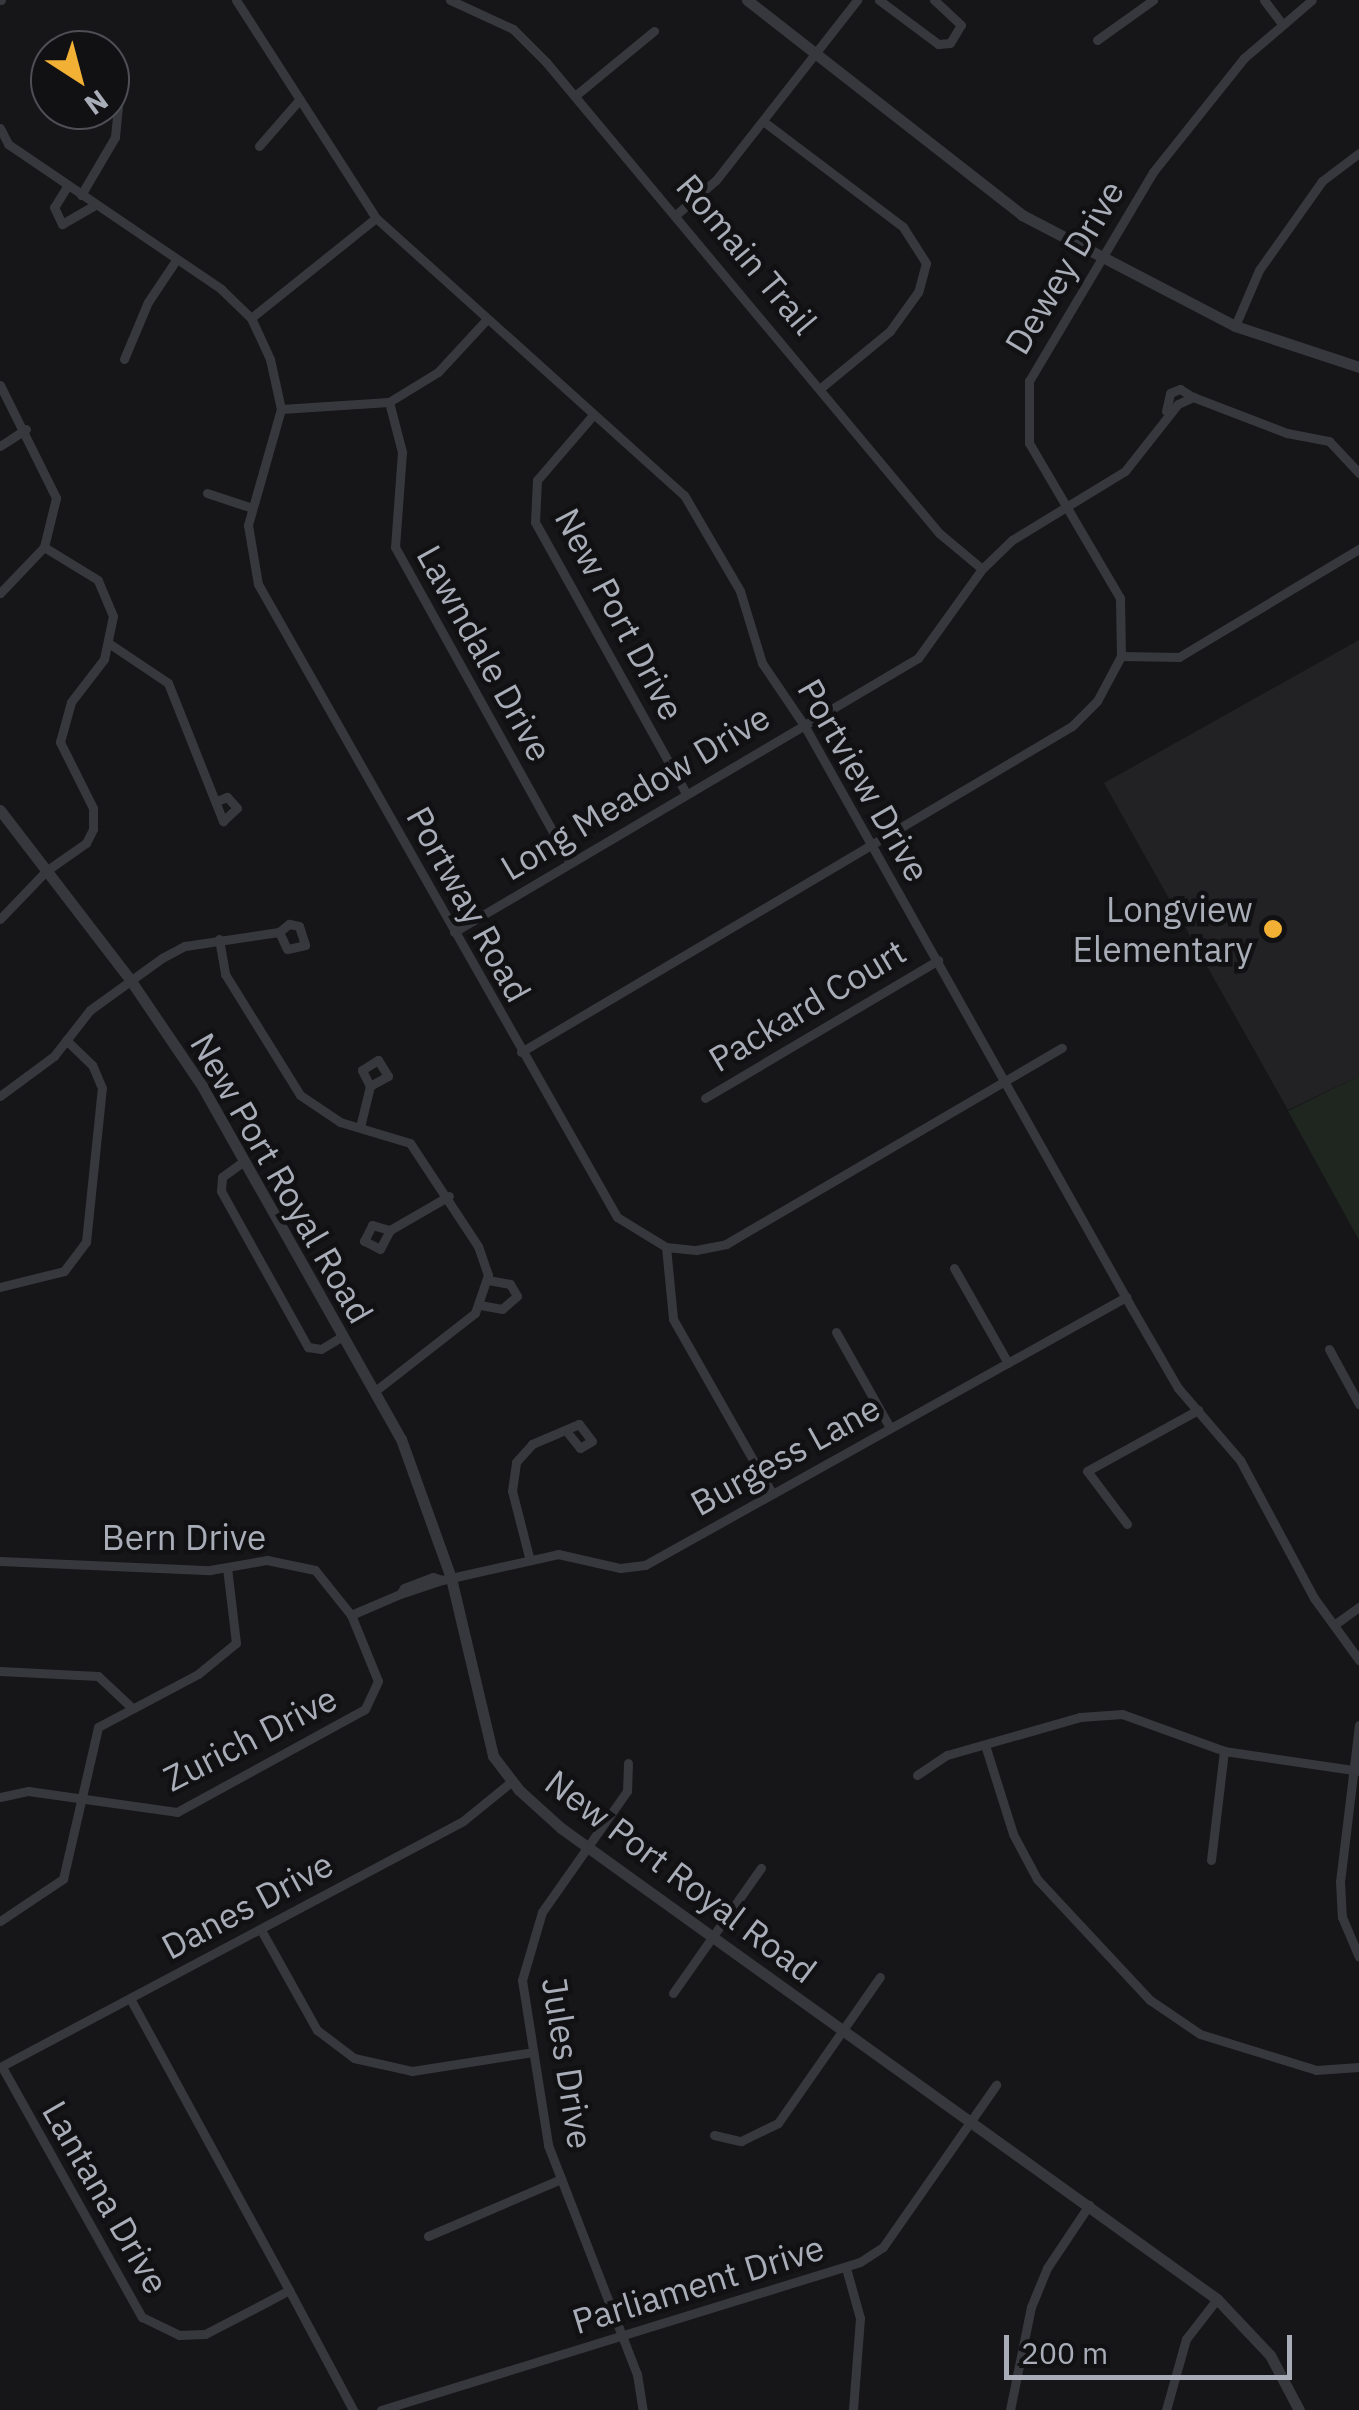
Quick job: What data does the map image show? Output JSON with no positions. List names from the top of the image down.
{
  "streets": {
    "street": [
      "Romain Trail",
      "Dewey Drive",
      "New Port Drive",
      "Lawndale Drive",
      "Portview Drive",
      "Long Meadow Drive",
      "Portway Road",
      "Packard Court",
      "New Port Royal Road",
      "Burgess Lane",
      "Bern Drive",
      "Zurich Drive",
      "Danes Drive",
      "Jules Drive",
      "Lantana Drive",
      "Parliament Drive"
    ]
  },
  "crossings": [
    ["Romain Trail", "Long Meadow Drive"],
    ["Dewey Drive", "Portview Drive"],
    ["Dewey Drive", "Long Meadow Drive"],
    ["Dewey Drive", "Portway Road"],
    ["New Port Drive", "Portview Drive"],
    ["New Port Drive", "Long Meadow Drive"],
    ["Lawndale Drive", "Long Meadow Drive"],
    ["Portview Drive", "Long Meadow Drive"],
    ["Portview Drive", "Packard Court"],
    ["Portview Drive", "Burgess Lane"],
    ["Long Meadow Drive", "Portway Road"],
    ["New Port Royal Road", "Burgess Lane"],
    ["New Port Royal Road", "Danes Drive"],
    ["New Port Royal Road", "Jules Drive"],
    ["New Port Royal Road", "Parliament Drive"],
    ["Bern Drive", "Zurich Drive"],
    ["Danes Drive", "Lantana Drive"],
    ["Jules Drive", "Parliament Drive"]
  ],
  "places": ["Longview Elementary"],
  "scale_bar": "200 m",
  "north": "bottom right"
}
